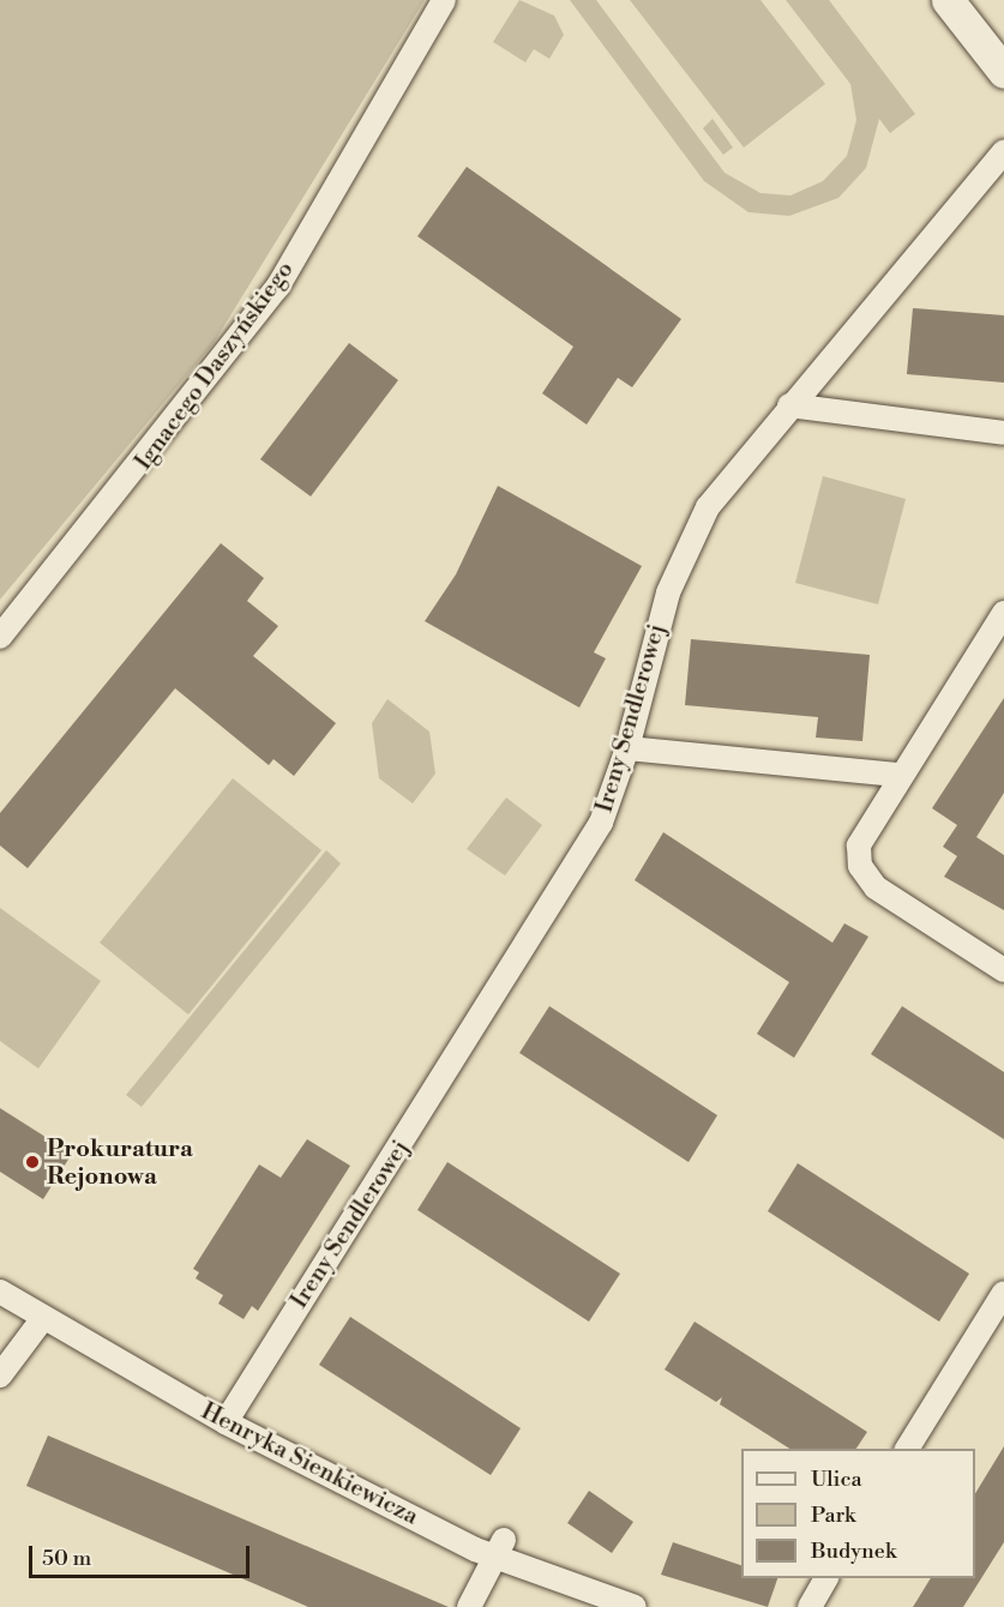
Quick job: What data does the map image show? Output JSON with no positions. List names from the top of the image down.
{
  "streets": {
    "street": ["Ignacego Daszyńskiego", "Ireny Sendlerowej", "Henryka Sienkiewicza"]
  },
  "crossings": [
    ["Ireny Sendlerowej", "Henryka Sienkiewicza"]
  ],
  "places": ["Prokuratura Rejonowa"],
  "legend": ["Ulica", "Park", "Budynek"],
  "scale_bar": "50 m"
}
